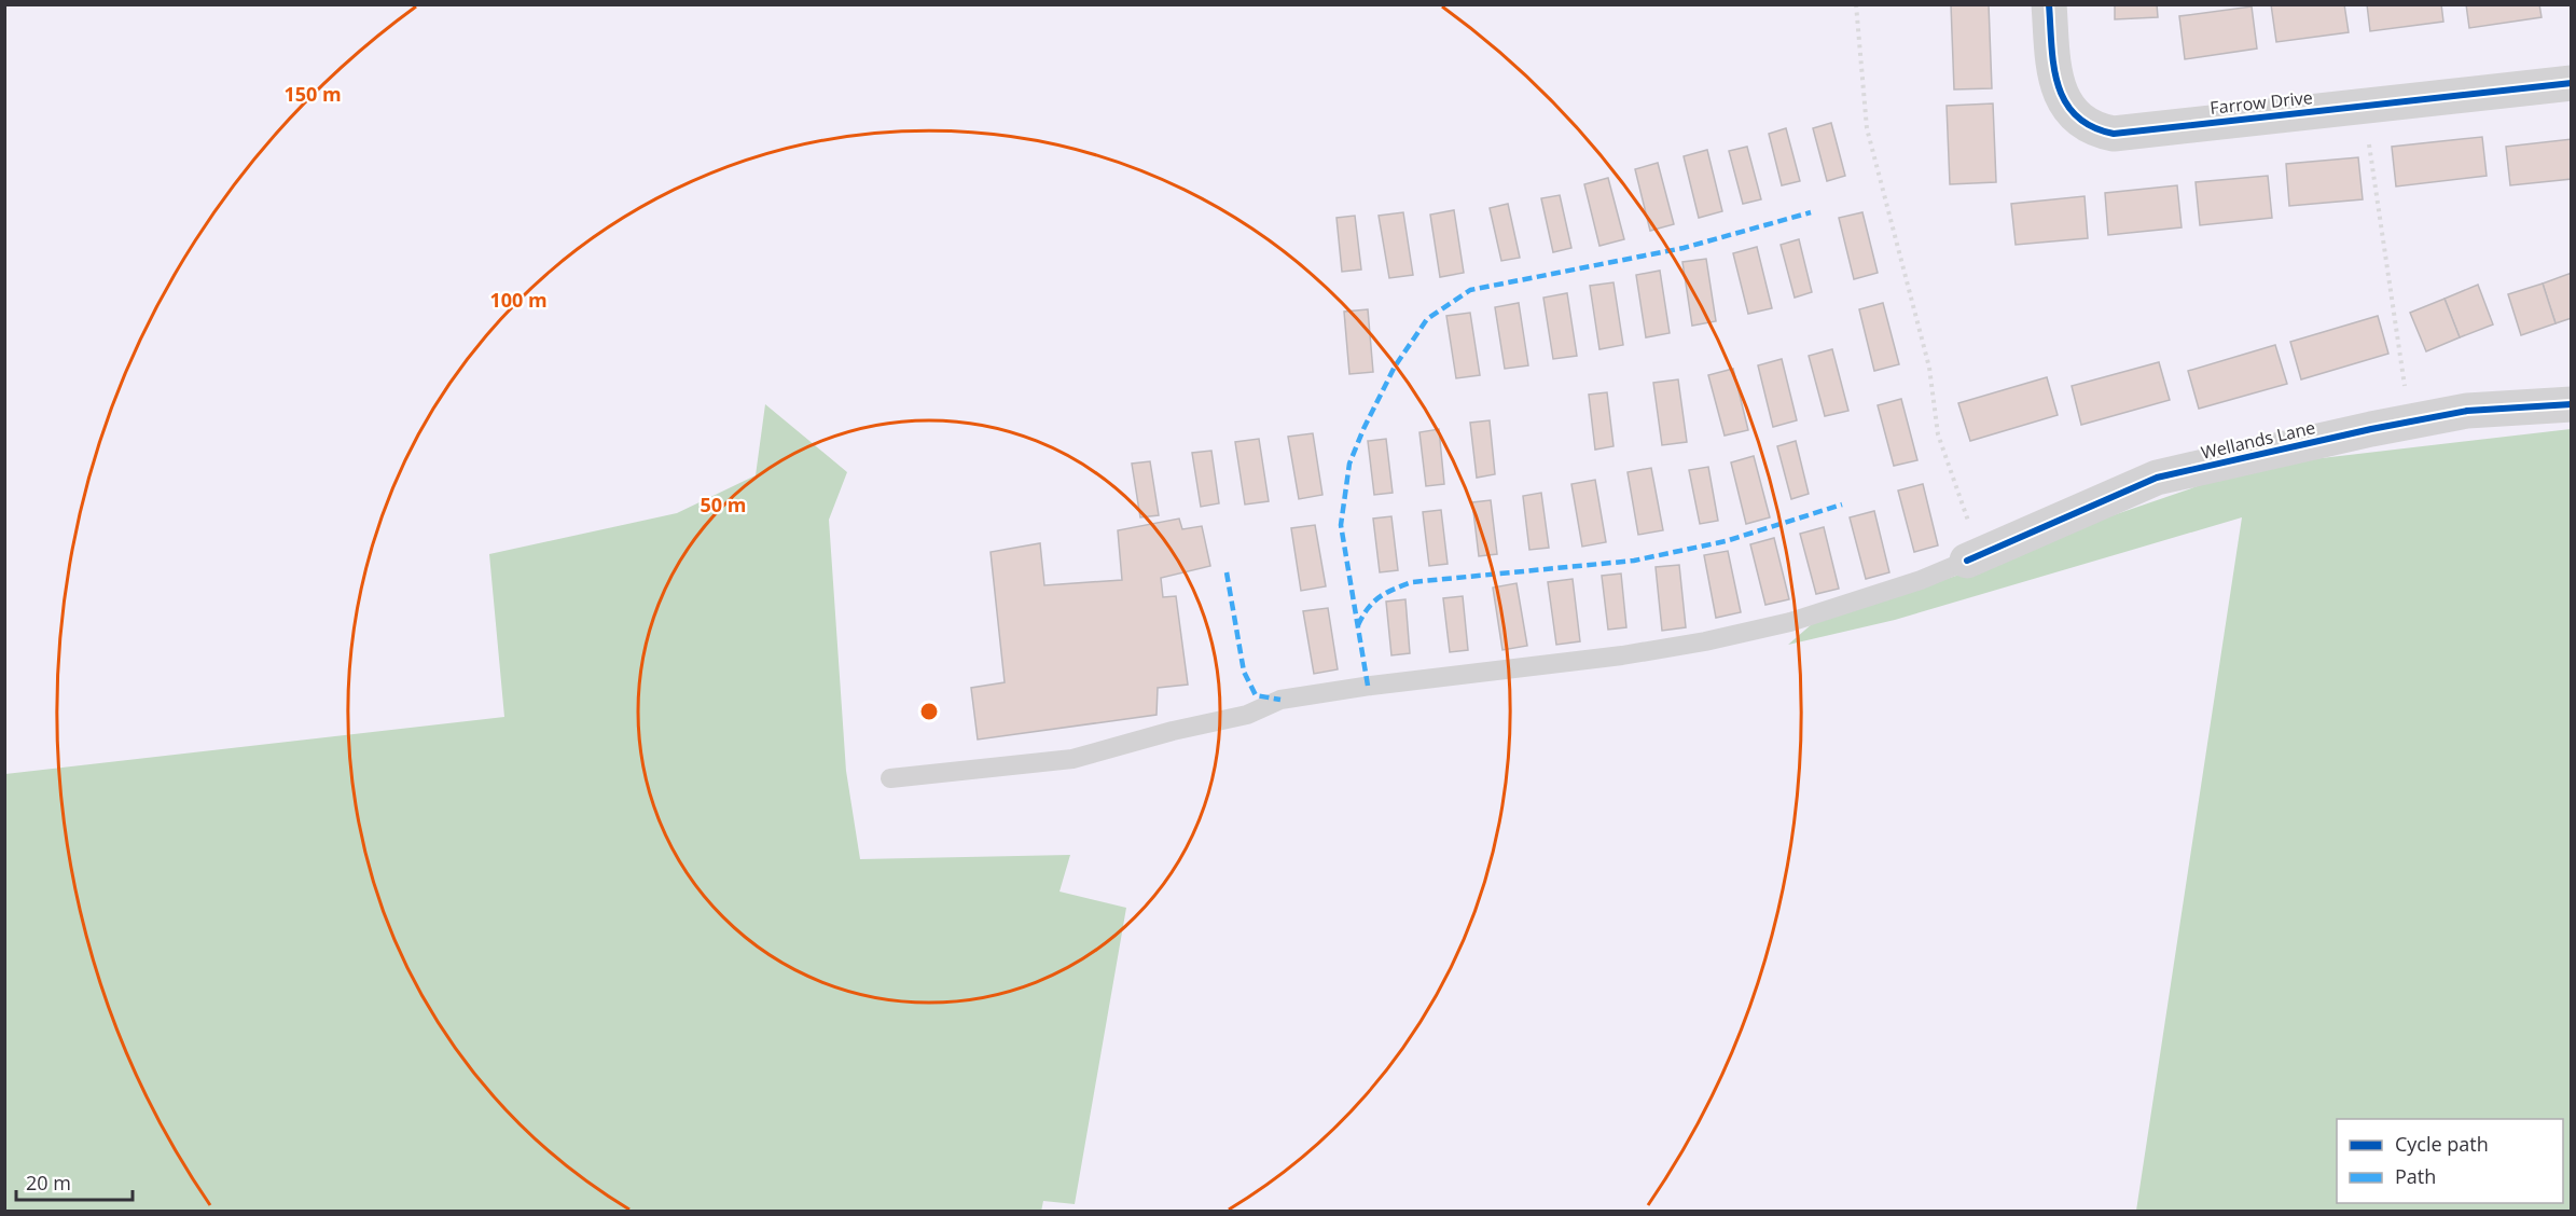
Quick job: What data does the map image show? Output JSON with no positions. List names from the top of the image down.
{
  "streets": {
    "street": ["Farrow Drive", "Wellands Lane"]
  },
  "legend": ["Cycle path", "Path"],
  "scale_bar": "20 m",
  "rings": ["150 m", "100 m", "50 m"]
}
